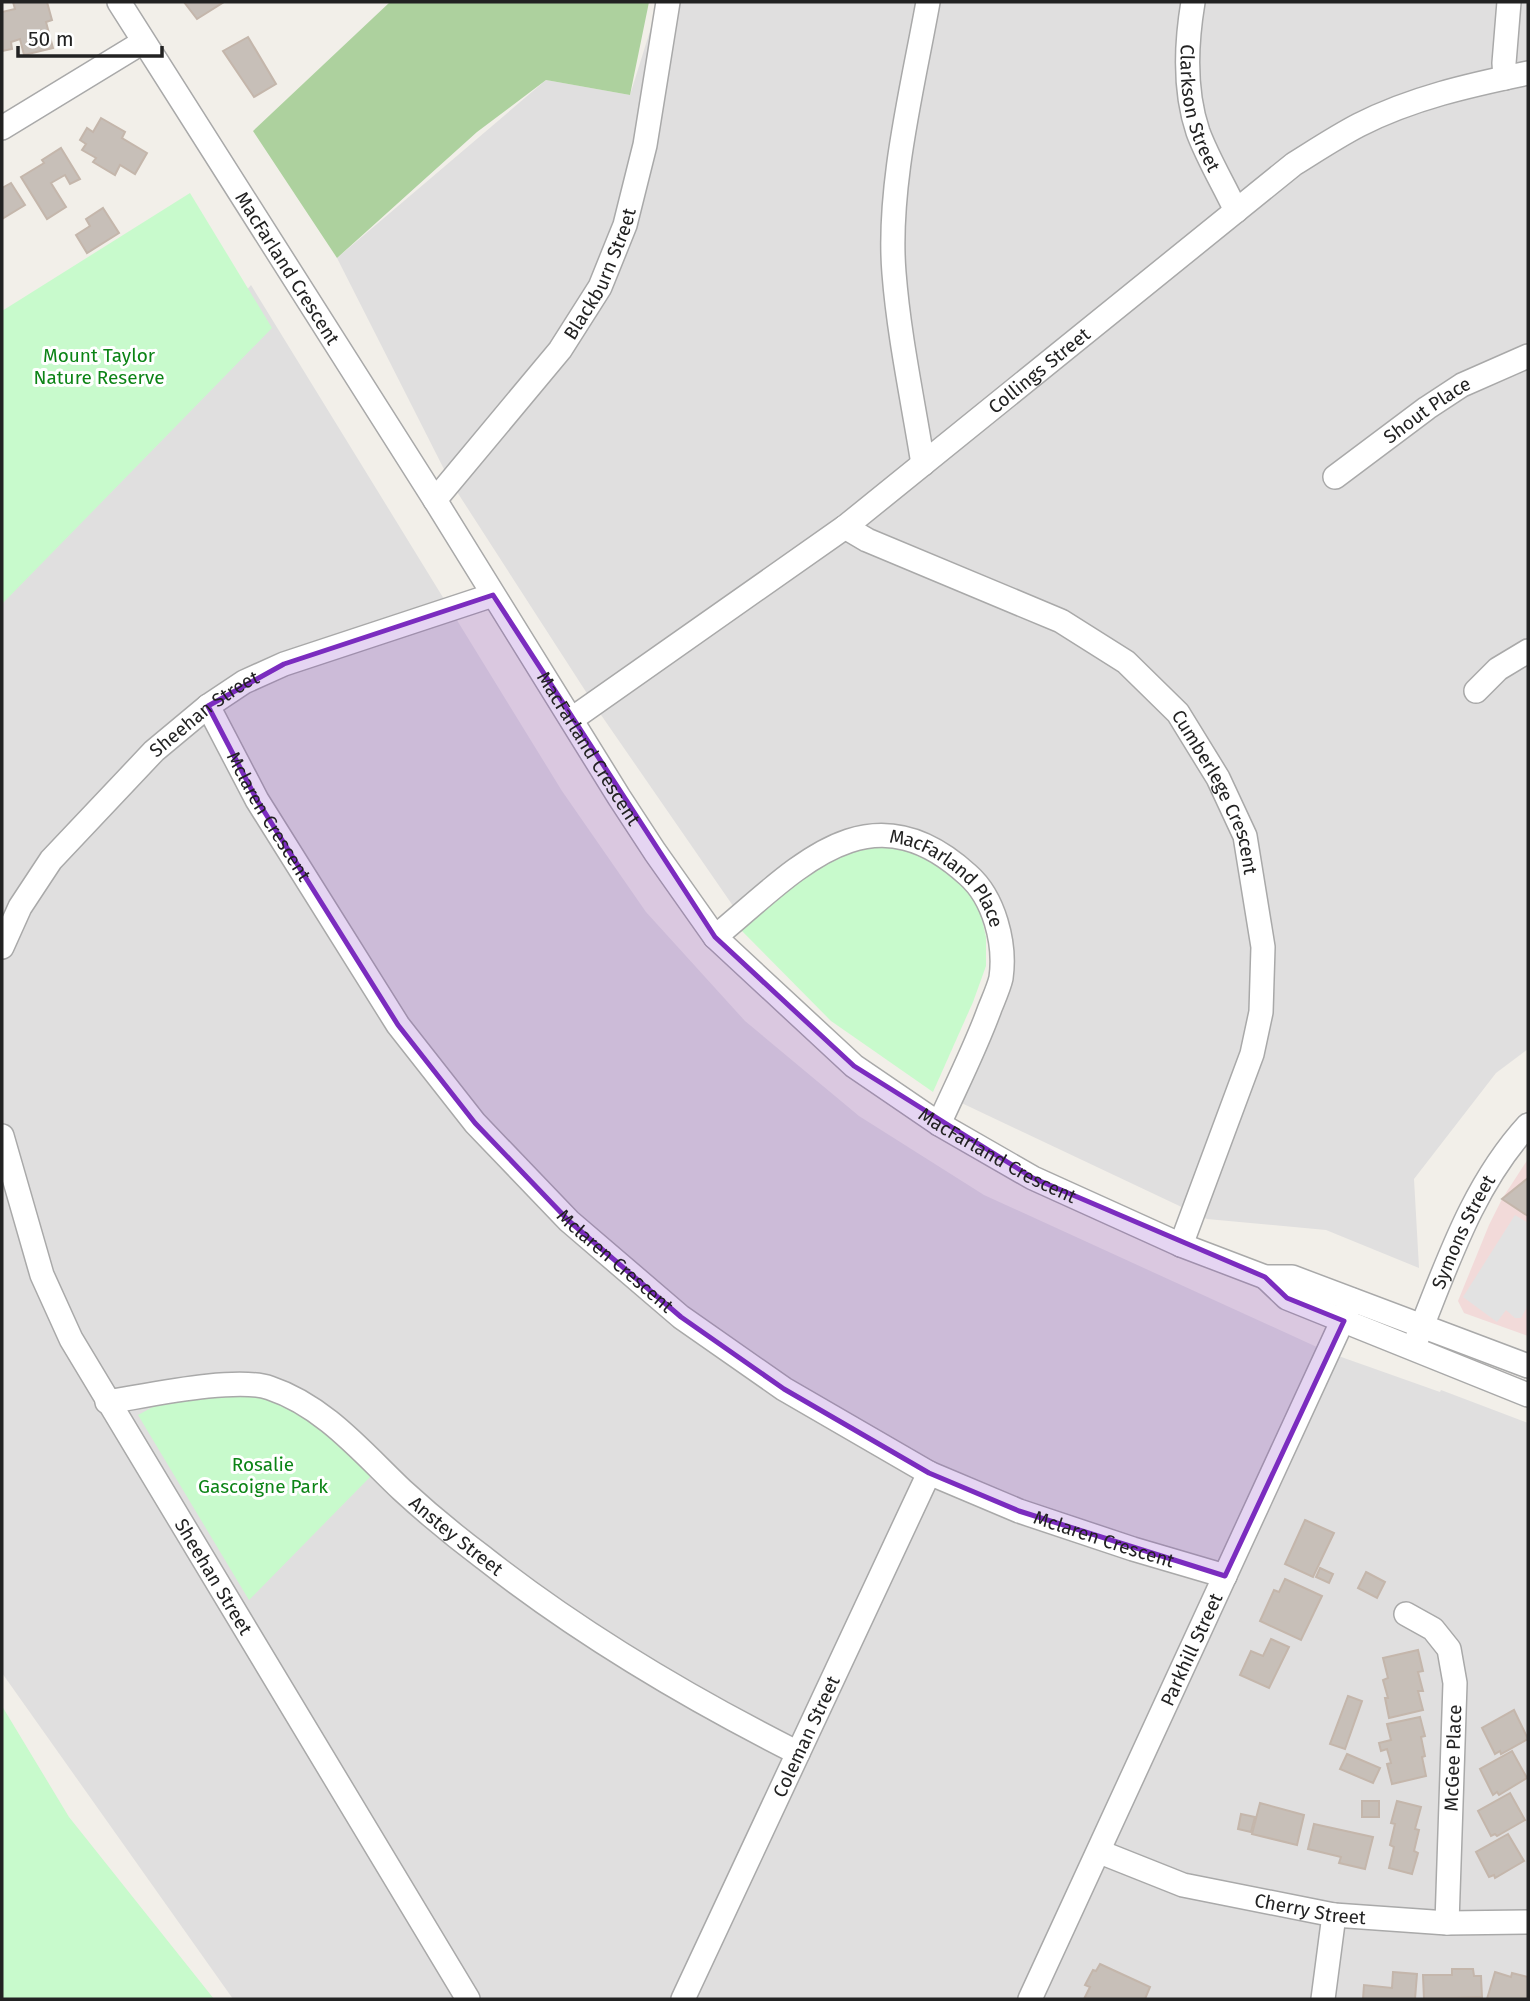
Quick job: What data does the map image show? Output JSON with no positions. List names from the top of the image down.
{
  "streets": {
    "street": [
      "Clarkson Street",
      "MacFarland Crescent",
      "Blackburn Street",
      "Collings Street",
      "Shout Place",
      "Sheehan Street",
      "Cumberlege Crescent",
      "Mclaren Crescent",
      "MacFarland Place",
      "Symons Street",
      "Anstey Street",
      "Parkhill Street",
      "Coleman Street",
      "McGee Place",
      "Cherry Street"
    ]
  },
  "crossings": [
    ["Clarkson Street", "Collings Street"],
    ["MacFarland Crescent", "Blackburn Street"],
    ["MacFarland Crescent", "Collings Street"],
    ["MacFarland Crescent", "Sheehan Street"],
    ["MacFarland Crescent", "Cumberlege Crescent"],
    ["MacFarland Crescent", "MacFarland Place"],
    ["MacFarland Crescent", "Symons Street"],
    ["MacFarland Crescent", "Parkhill Street"],
    ["Collings Street", "Cumberlege Crescent"],
    ["Sheehan Street", "Mclaren Crescent"],
    ["Sheehan Street", "Anstey Street"],
    ["Mclaren Crescent", "Parkhill Street"],
    ["Mclaren Crescent", "Coleman Street"],
    ["Anstey Street", "Coleman Street"],
    ["Parkhill Street", "Cherry Street"],
    ["McGee Place", "Cherry Street"]
  ],
  "parks": ["Mount Taylor Nature Reserve", "Rosalie Gascoigne Park"],
  "scale_bar": "50 m"
}
